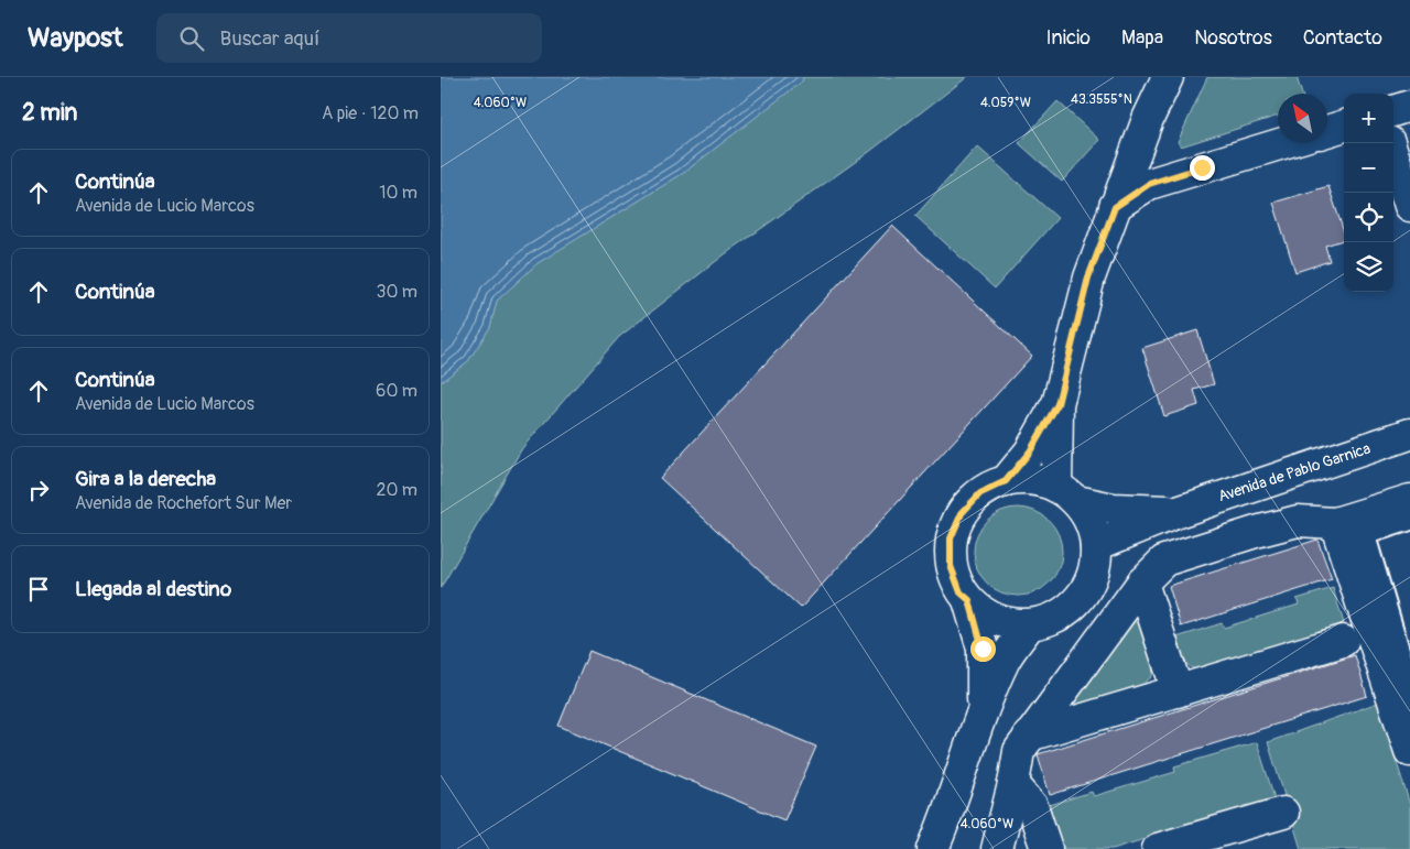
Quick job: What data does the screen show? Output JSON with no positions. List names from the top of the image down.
{
  "streets": {
    "street": ["Avenida de Pablo Garnica"]
  },
  "north": "top left",
  "page": {
    "header": "Waypost",
    "search": "Buscar aquí",
    "nav": [
      "Inicio",
      "Mapa",
      "Nosotros",
      "Contacto"
    ],
    "heading": ["2 min", "A pie · 120 m"],
    "map_buttons": ["+", "−"],
    "list": [
      ["Continúa", "Avenida de Lucio Marcos", "10 m"],
      ["Continúa", "30 m"],
      ["Continúa", "Avenida de Lucio Marcos", "60 m"],
      ["Gira a la derecha", "Avenida de Rochefort Sur Mer", "20 m"],
      "Llegada al destino"
    ]
  },
  "coordinates": ["43.3555°N", "4.060°W", "4.059°W"]
}
